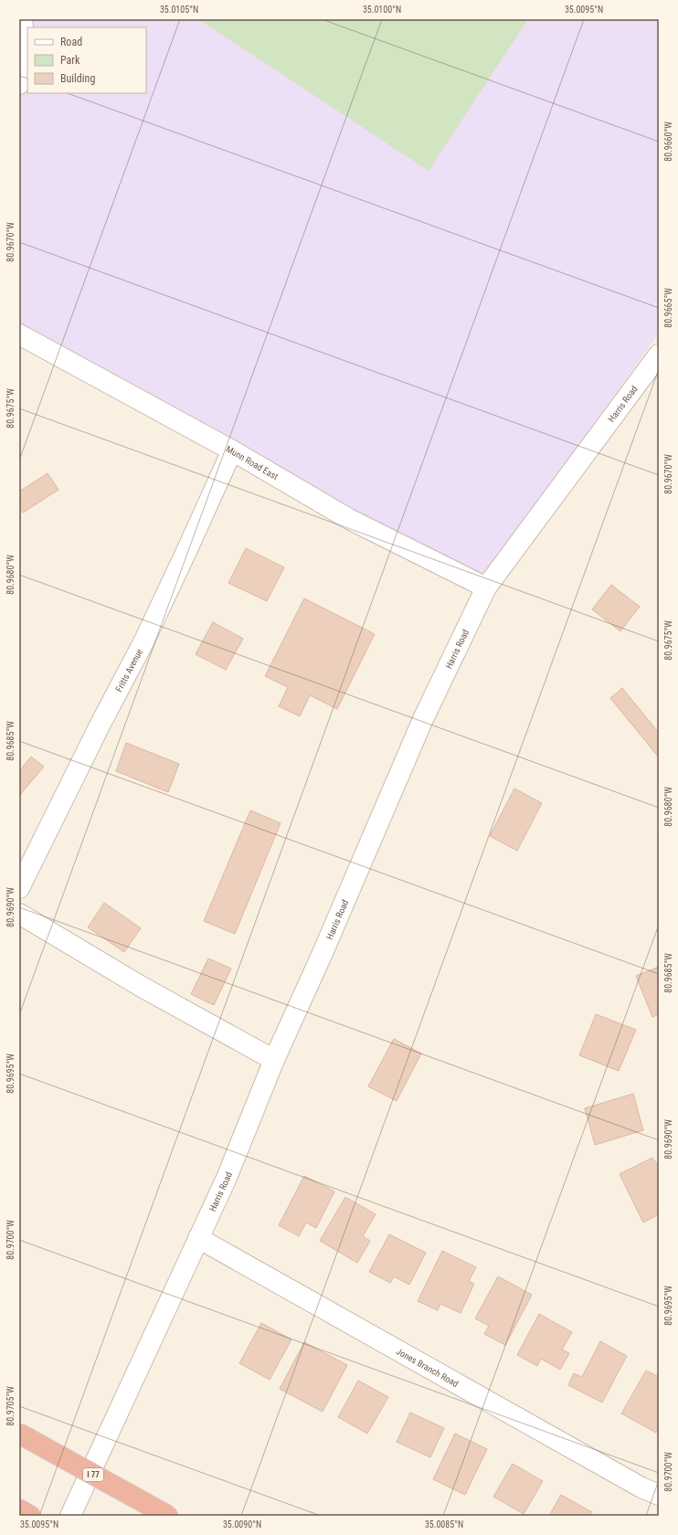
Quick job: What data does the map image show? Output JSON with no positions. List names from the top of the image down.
{
  "streets": {
    "highway": ["I 77"],
    "street": [
      "Harris Road",
      "Munn Road East",
      "Fritts Avenue",
      "Jones Branch Road"
    ]
  },
  "crossings": [
    ["Harris Road", "Munn Road East"],
    ["Harris Road", "Jones Branch Road"],
    ["Munn Road East", "Fritts Avenue"]
  ],
  "legend": ["Road", "Park", "Building"],
  "coordinates": [
    "35.0105°N",
    "35.0100°N",
    "35.0095°N",
    "80.9660°W",
    "80.9670°W",
    "80.9665°W",
    "80.9675°W",
    "80.9680°W",
    "80.9685°W",
    "80.9690°W",
    "80.9695°W",
    "80.9700°W",
    "80.9705°W",
    "35.0090°N",
    "35.0085°N"
  ]
}
